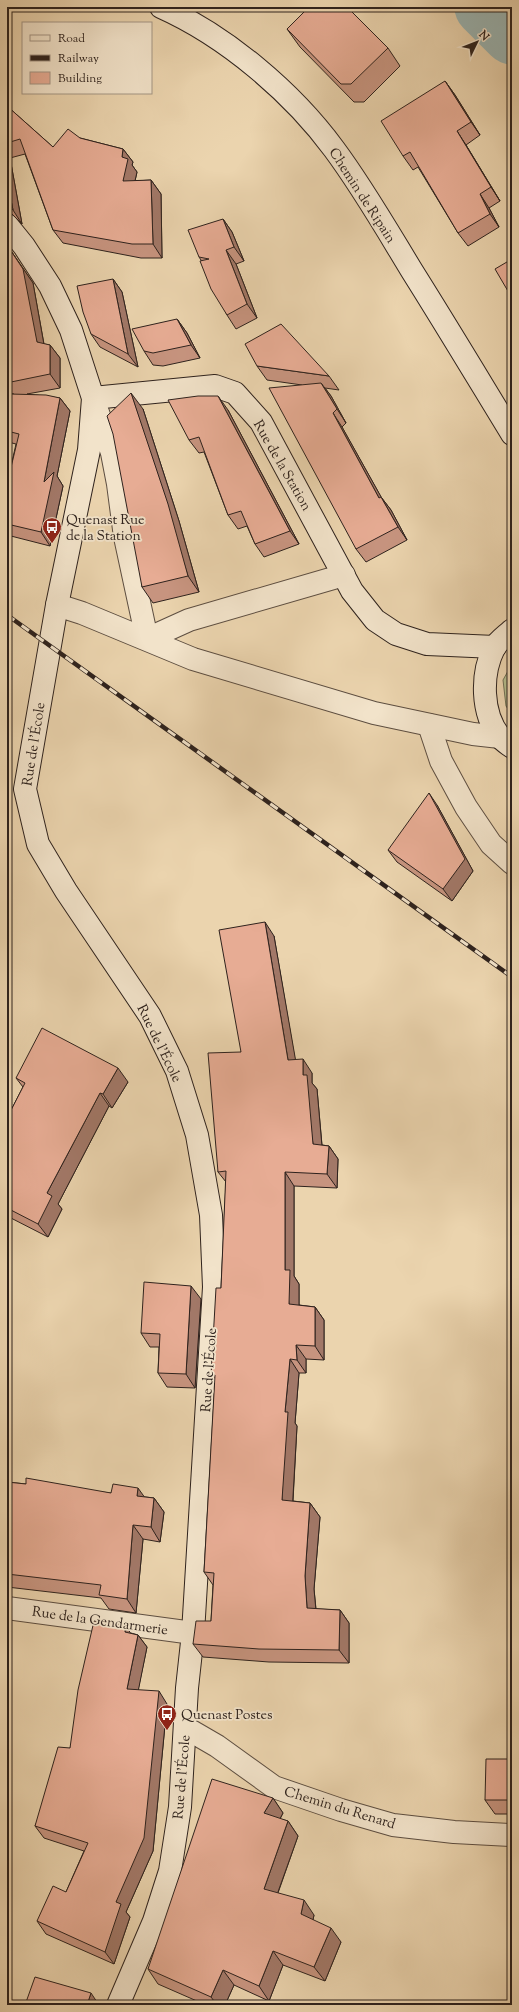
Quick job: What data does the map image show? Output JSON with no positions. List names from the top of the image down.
{
  "streets": {
    "street": [
      "Chemin de Ripain",
      "Rue de la Station",
      "Rue de l'École",
      "Rue de la Gendarmerie",
      "Chemin du Renard"
    ]
  },
  "crossings": [
    ["Rue de la Station", "Rue de l'École"],
    ["Rue de l'École", "Rue de la Gendarmerie"],
    ["Rue de l'École", "Chemin du Renard"]
  ],
  "places": {
    "bus stop": ["Quenast Rue de la Station", "Quenast Postes"]
  },
  "legend": ["Road", "Railway", "Building"],
  "north": "top right"
}
